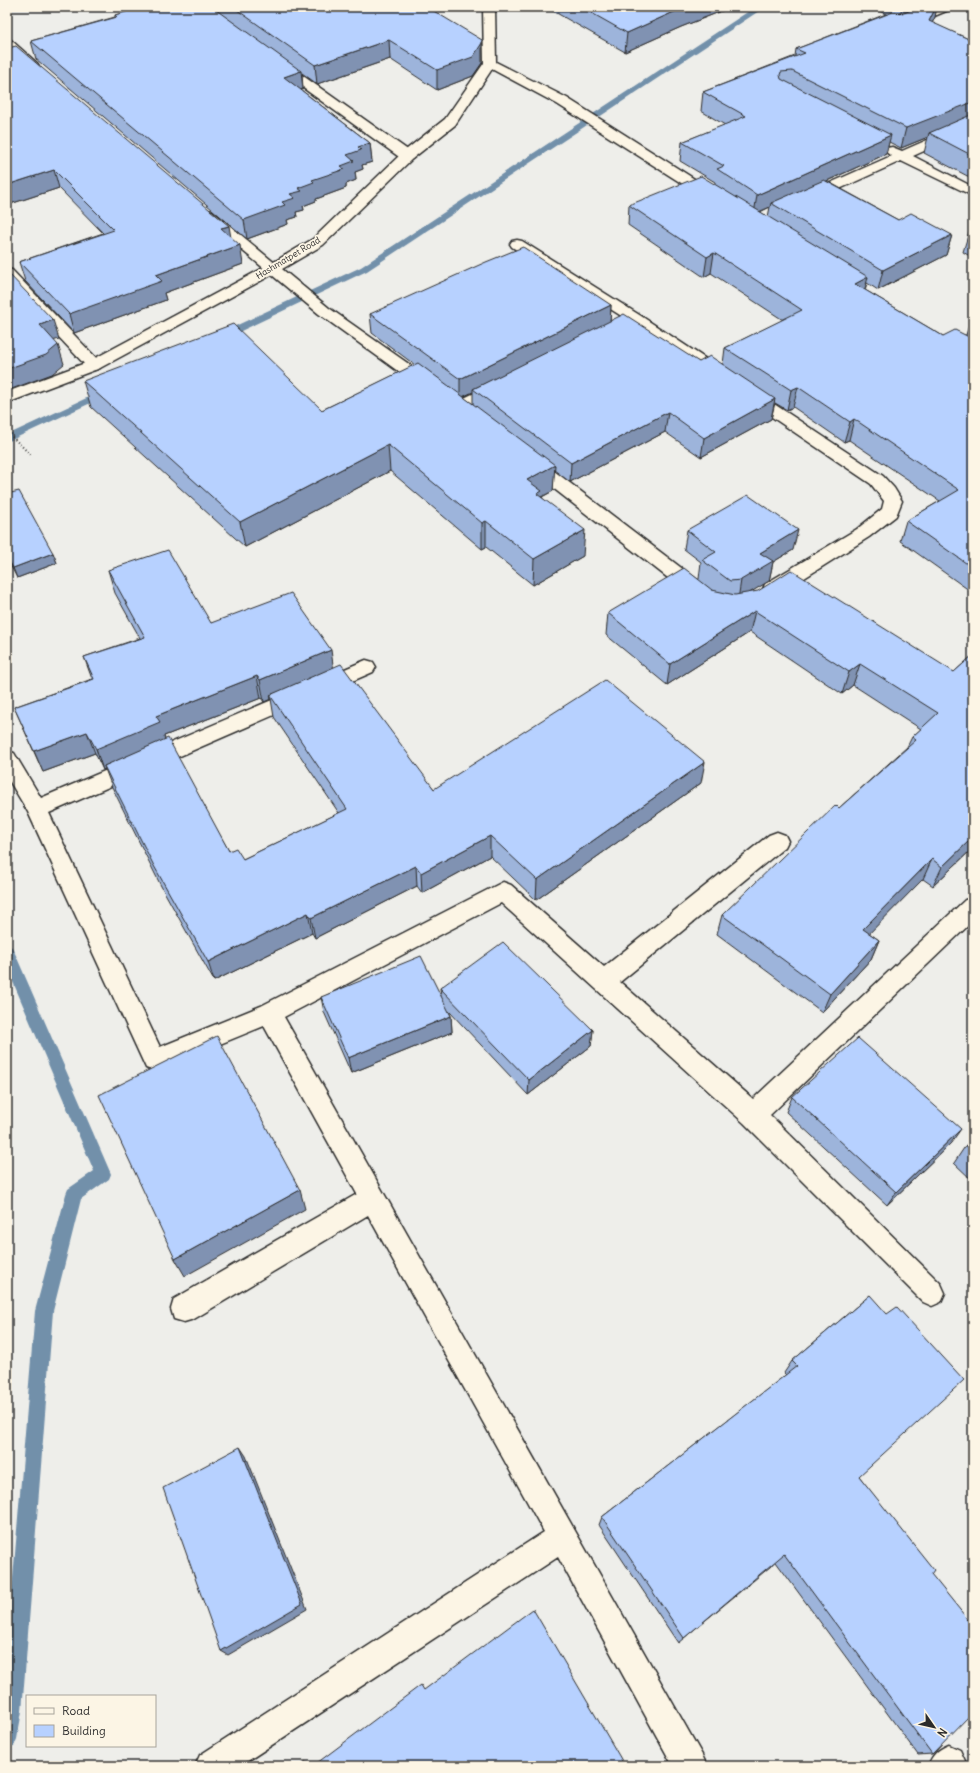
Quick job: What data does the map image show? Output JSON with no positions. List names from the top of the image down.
{
  "streets": {
    "street": ["Hashmatpet Road"]
  },
  "legend": ["Road", "Building"],
  "north": "bottom right"
}
